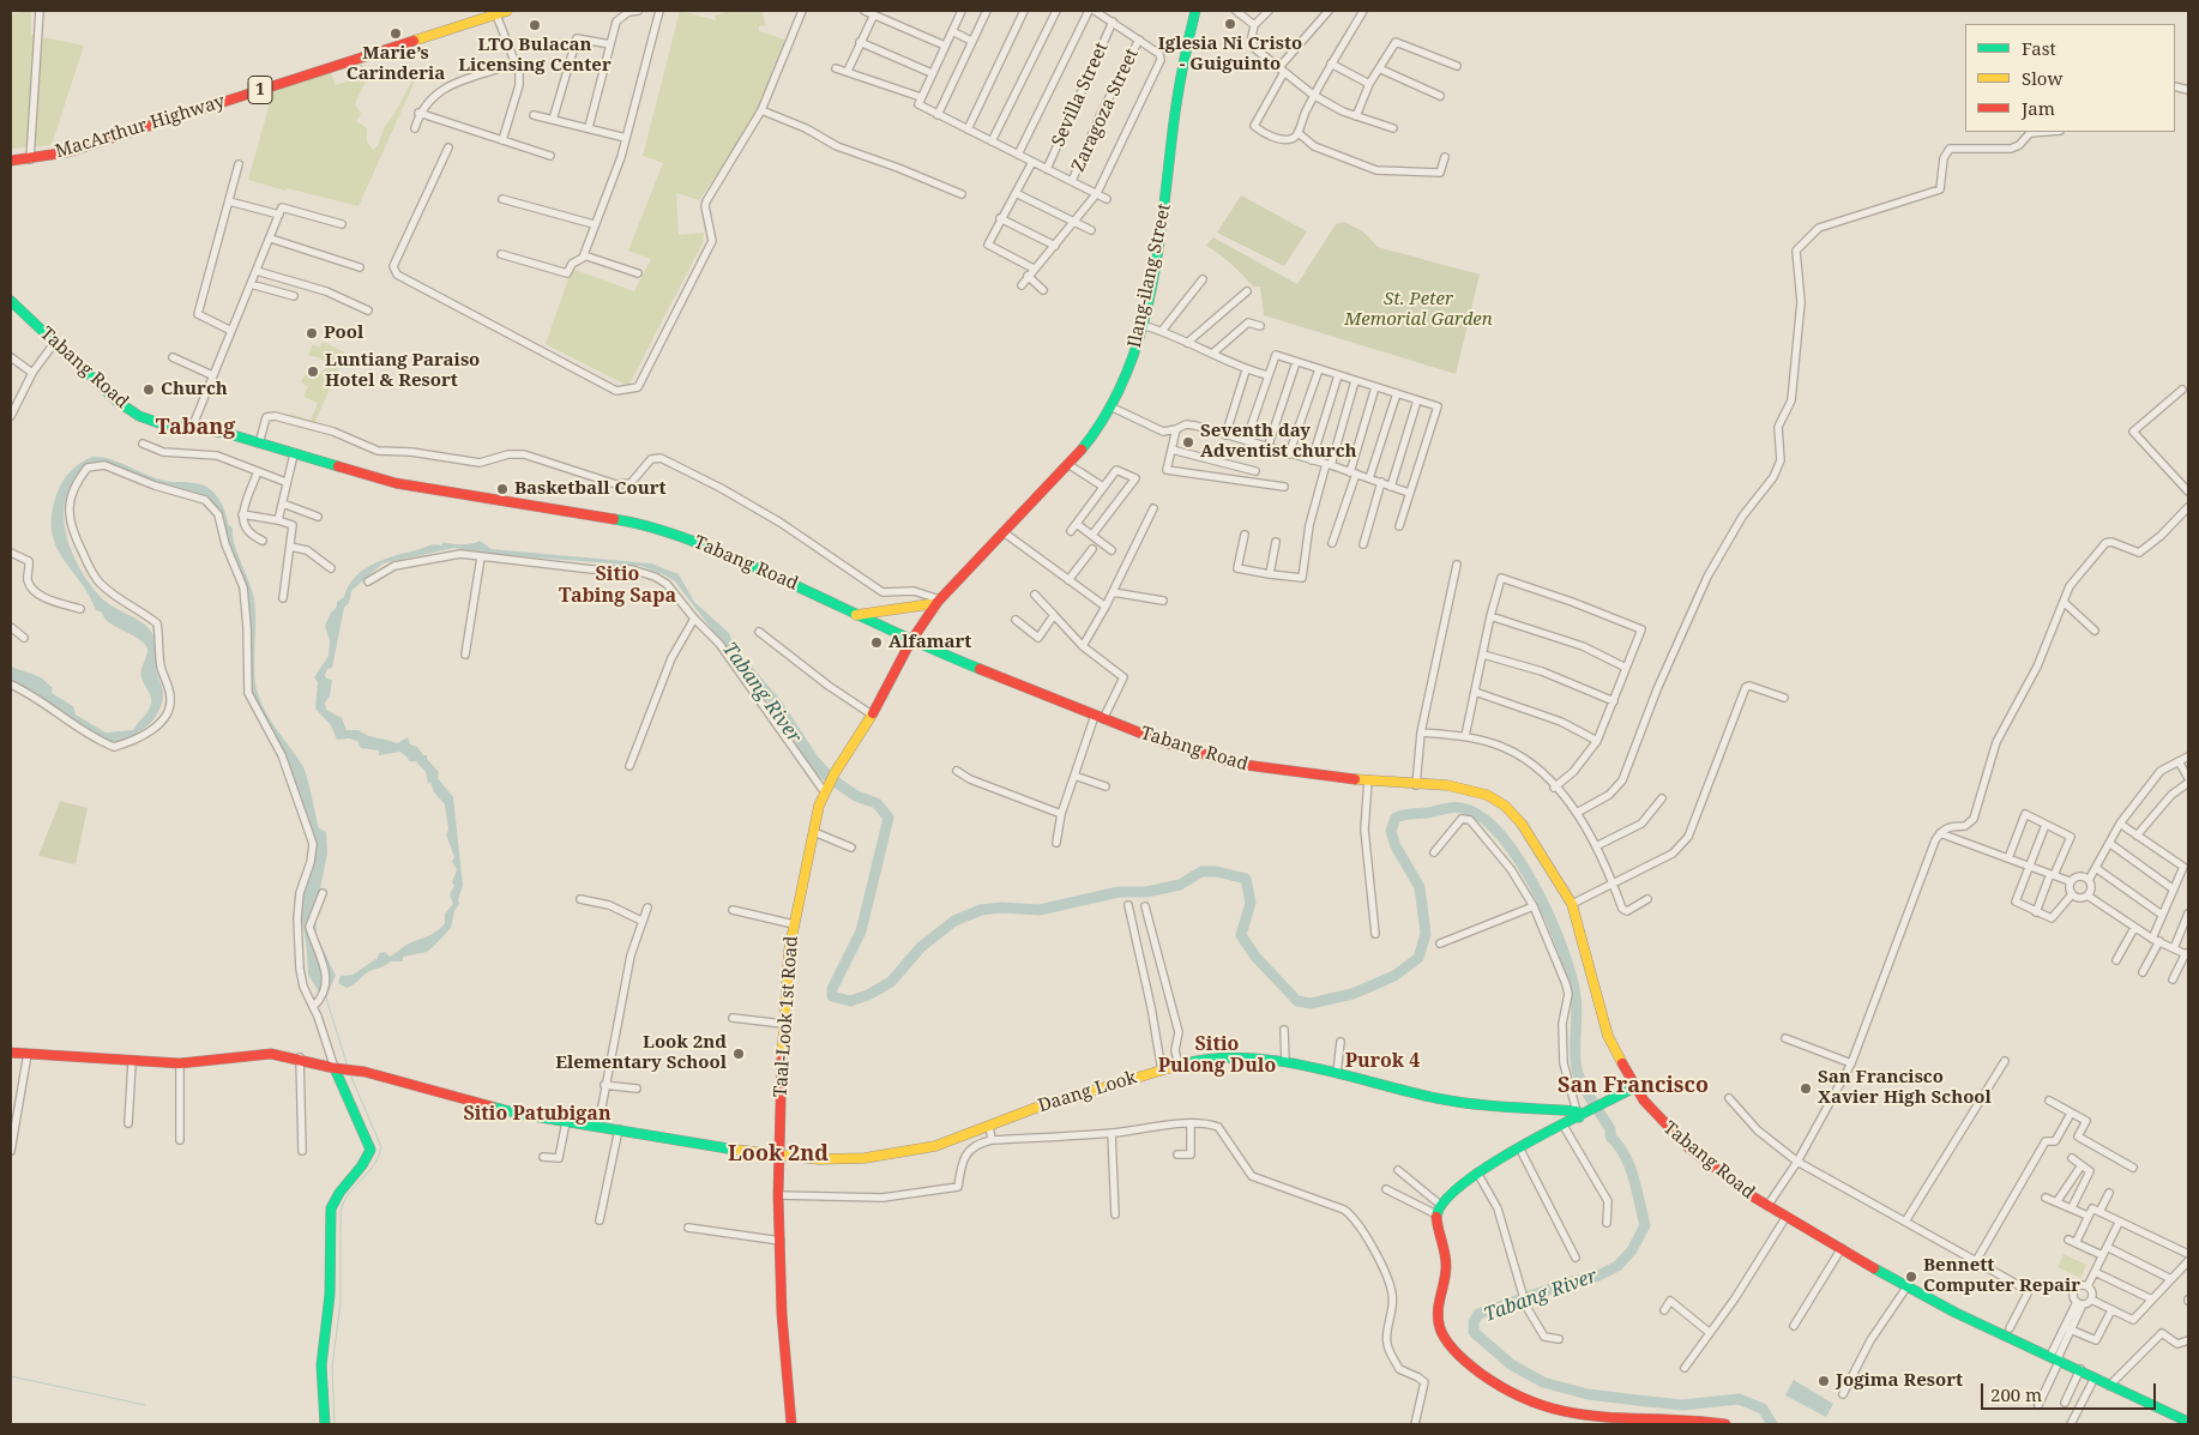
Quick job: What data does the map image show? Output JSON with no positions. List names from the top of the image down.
{
  "streets": {
    "main road": [
      "1",
      "MacArthur Highway",
      "Ilang-ilang Street",
      "Tabang Road",
      "Taal-Look 1st Road",
      "Daang Look"
    ],
    "street": ["Sevilla Street", "Zaragoza Street"]
  },
  "crossings": [
    ["Ilang-ilang Street", "Taal-Look 1st Road"],
    ["Tabang Road", "Taal-Look 1st Road"],
    ["Taal-Look 1st Road", "Daang Look"]
  ],
  "districts": [
    "Tabang",
    "Sitio Tabing Sapa",
    "Sitio Pulong Dulo",
    "Purok 4",
    "San Francisco",
    "Sitio Patubigan",
    "Look 2nd"
  ],
  "water": ["Tabang River"],
  "parks": ["St. Peter Memorial Garden"],
  "places": [
    "Iglesia Ni Cristo - Guiguinto",
    "LTO Bulacan Licensing Center",
    "Marie’s Carinderia",
    "Pool",
    "Luntiang Paraiso Hotel & Resort",
    "Church",
    "Seventh day Adventist church",
    "Basketball Court",
    "Alfamart",
    "Look 2nd Elementary School",
    "San Francisco Xavier High School",
    "Bennett Computer Repair",
    "Jogima Resort"
  ],
  "legend": ["Fast", "Slow", "Jam"],
  "scale_bar": "200 m"
}
